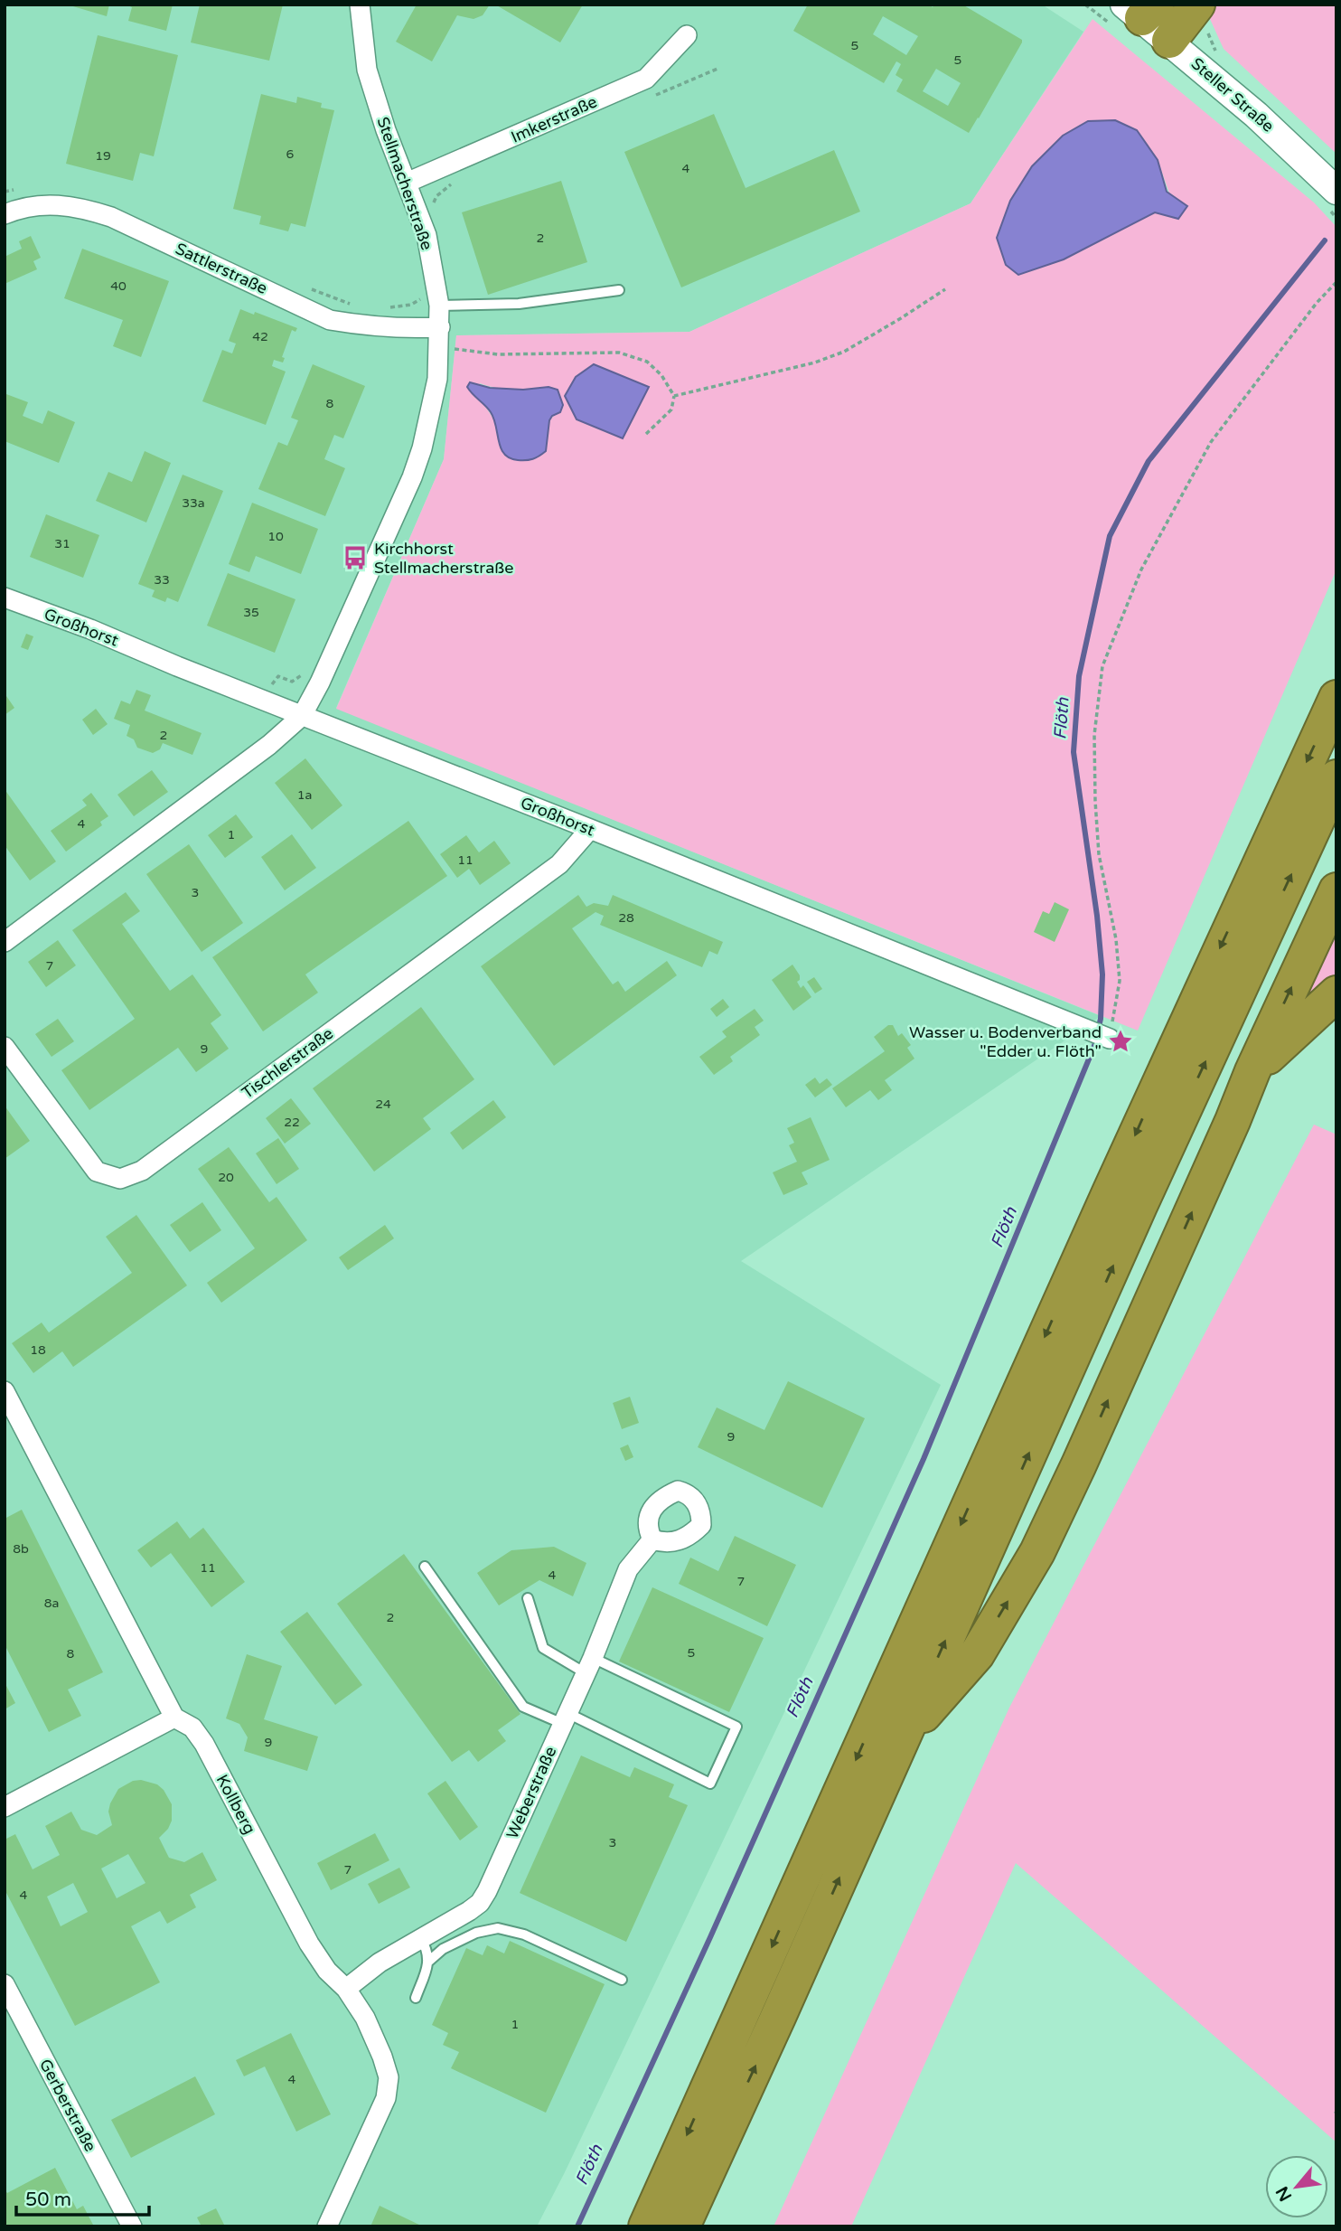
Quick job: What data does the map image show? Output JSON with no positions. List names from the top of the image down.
{
  "streets": {
    "main road": ["Steller Straße"],
    "street": [
      "Imkerstraße",
      "Stellmacherstraße",
      "Sattlerstraße",
      "Großhorst",
      "Tischlerstraße",
      "Weberstraße",
      "Kollberg",
      "Gerberstraße"
    ]
  },
  "crossings": [
    ["Imkerstraße", "Stellmacherstraße"],
    ["Stellmacherstraße", "Sattlerstraße"],
    ["Stellmacherstraße", "Großhorst"],
    ["Großhorst", "Tischlerstraße"],
    ["Weberstraße", "Kollberg"]
  ],
  "water": ["Flöth"],
  "places": {
    "bus stop": ["Kirchhorst Stellmacherstraße"],
    "place": ["Wasser u. Bodenverband \"Edder u. Flöth\""]
  },
  "house_numbers": [
    "5",
    "5",
    "6",
    "19",
    "4",
    "2",
    "40",
    "42",
    "8",
    "33a",
    "10",
    "31",
    "33",
    "35",
    "2",
    "1a",
    "4",
    "1",
    "11",
    "3",
    "28",
    "7",
    "9",
    "24",
    "22",
    "20",
    "18",
    "9",
    "8b",
    "11",
    "4",
    "7",
    "8a",
    "2",
    "5",
    "8",
    "9",
    "3",
    "7",
    "4",
    "1",
    "4"
  ],
  "scale_bar": "50 m",
  "north": "bottom left"
}
